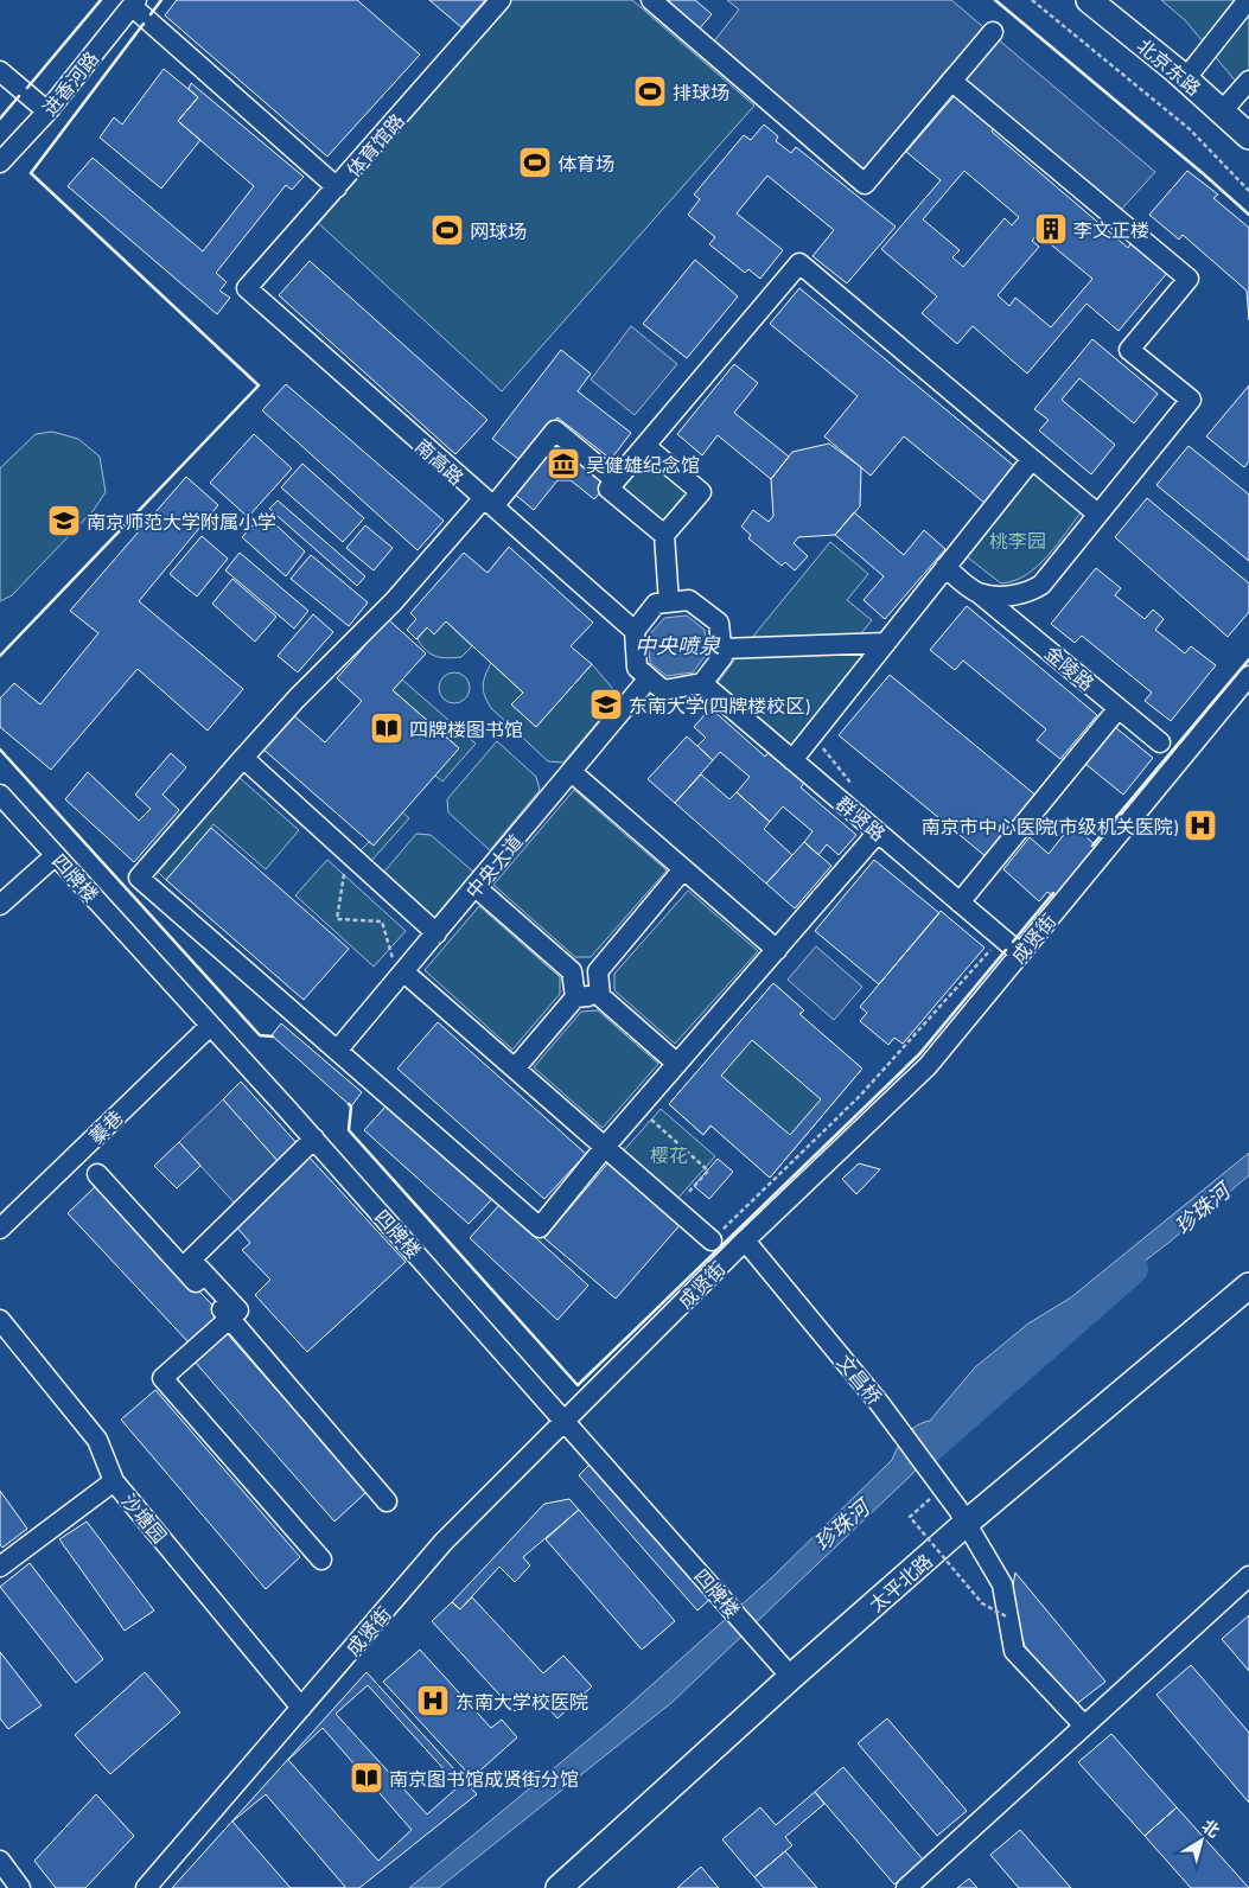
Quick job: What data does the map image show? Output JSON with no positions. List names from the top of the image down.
{
  "streets": {
    "main road": ["北京东路", "太平北路"],
    "street": [
      "进香河路",
      "体育馆路",
      "南高路",
      "金陵路",
      "群贤路",
      "中央大道",
      "四牌楼",
      "成贤街",
      "蓁巷",
      "文昌桥",
      "沙塘园"
    ]
  },
  "crossings": [
    ["体育馆路", "南高路"],
    ["南高路", "群贤路"],
    ["南高路", "中央大道"],
    ["群贤路", "中央大道"],
    ["群贤路", "成贤街"],
    ["四牌楼", "成贤街"],
    ["四牌楼", "蓁巷"],
    ["四牌楼", "太平北路"],
    ["成贤街", "文昌桥"],
    ["成贤街", "沙塘园"],
    ["文昌桥", "太平北路"]
  ],
  "water": ["中央喷泉", "珍珠河"],
  "parks": ["桃李园", "樱花"],
  "places": {
    "sports": ["排球场", "体育场", "网球场"],
    "building": ["李文正楼"],
    "museum": ["吴健雄纪念馆"],
    "school or university": ["南京师范大学附属小学", "东南大学(四牌楼校区)"],
    "library": ["四牌楼图书馆", "南京图书馆成贤街分馆"],
    "hospital": ["南京市中心医院(市级机关医院)", "东南大学校医院"]
  },
  "north": "top right"
}
